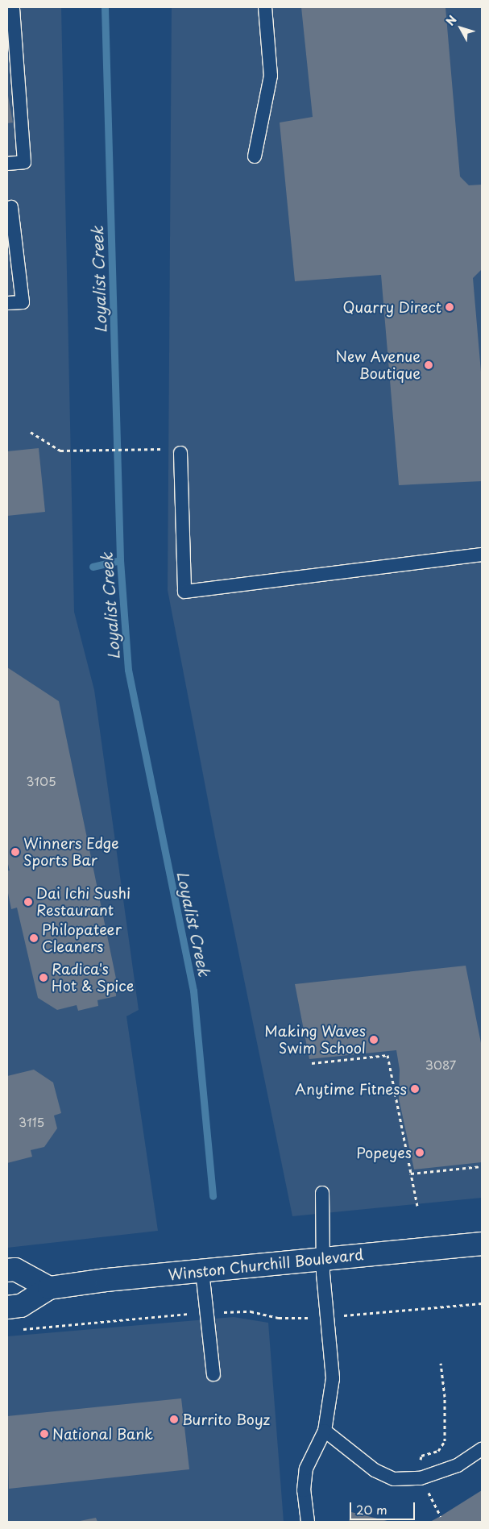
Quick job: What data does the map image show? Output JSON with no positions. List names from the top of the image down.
{
  "streets": {
    "main road": ["Winston Churchill Boulevard"]
  },
  "water": ["Loyalist Creek"],
  "places": [
    "Quarry Direct",
    "New Avenue Boutique",
    "Winners Edge Sports Bar",
    "Dai Ichi Sushi Restaurant",
    "Philopateer Cleaners",
    "Radica's Hot & Spice",
    "Making Waves Swim School",
    "Anytime Fitness",
    "Popeyes",
    "Burrito Boyz",
    "National Bank"
  ],
  "house_numbers": ["3105", "3087", "3115"],
  "scale_bar": "20 m",
  "north": "top left"
}
